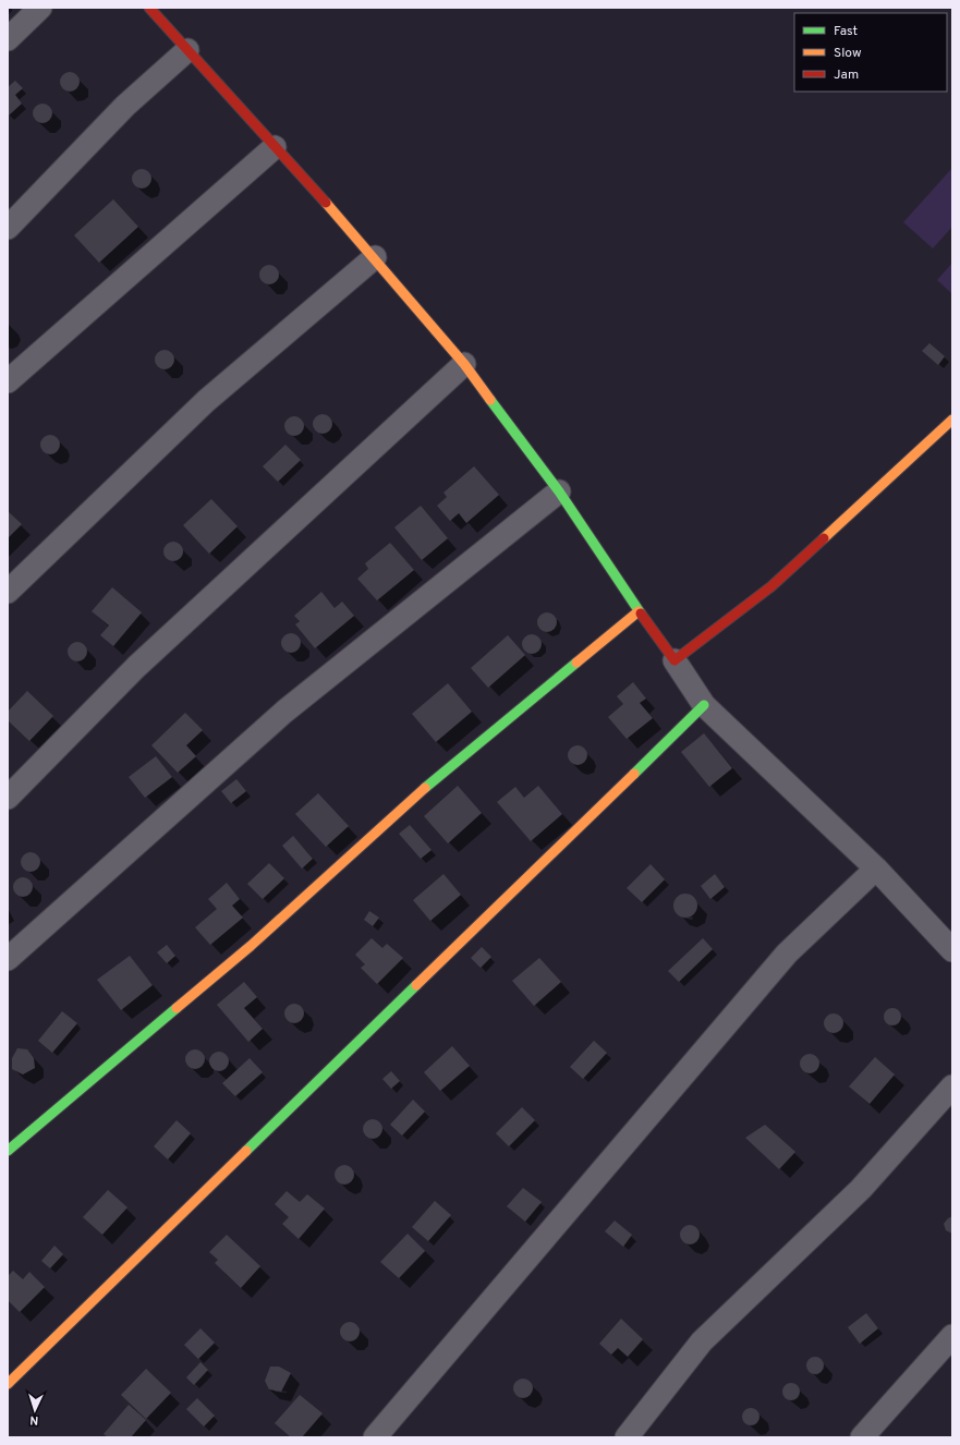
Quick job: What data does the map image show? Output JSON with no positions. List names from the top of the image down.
{
  "legend": ["Fast", "Slow", "Jam"],
  "north": "bottom"
}
